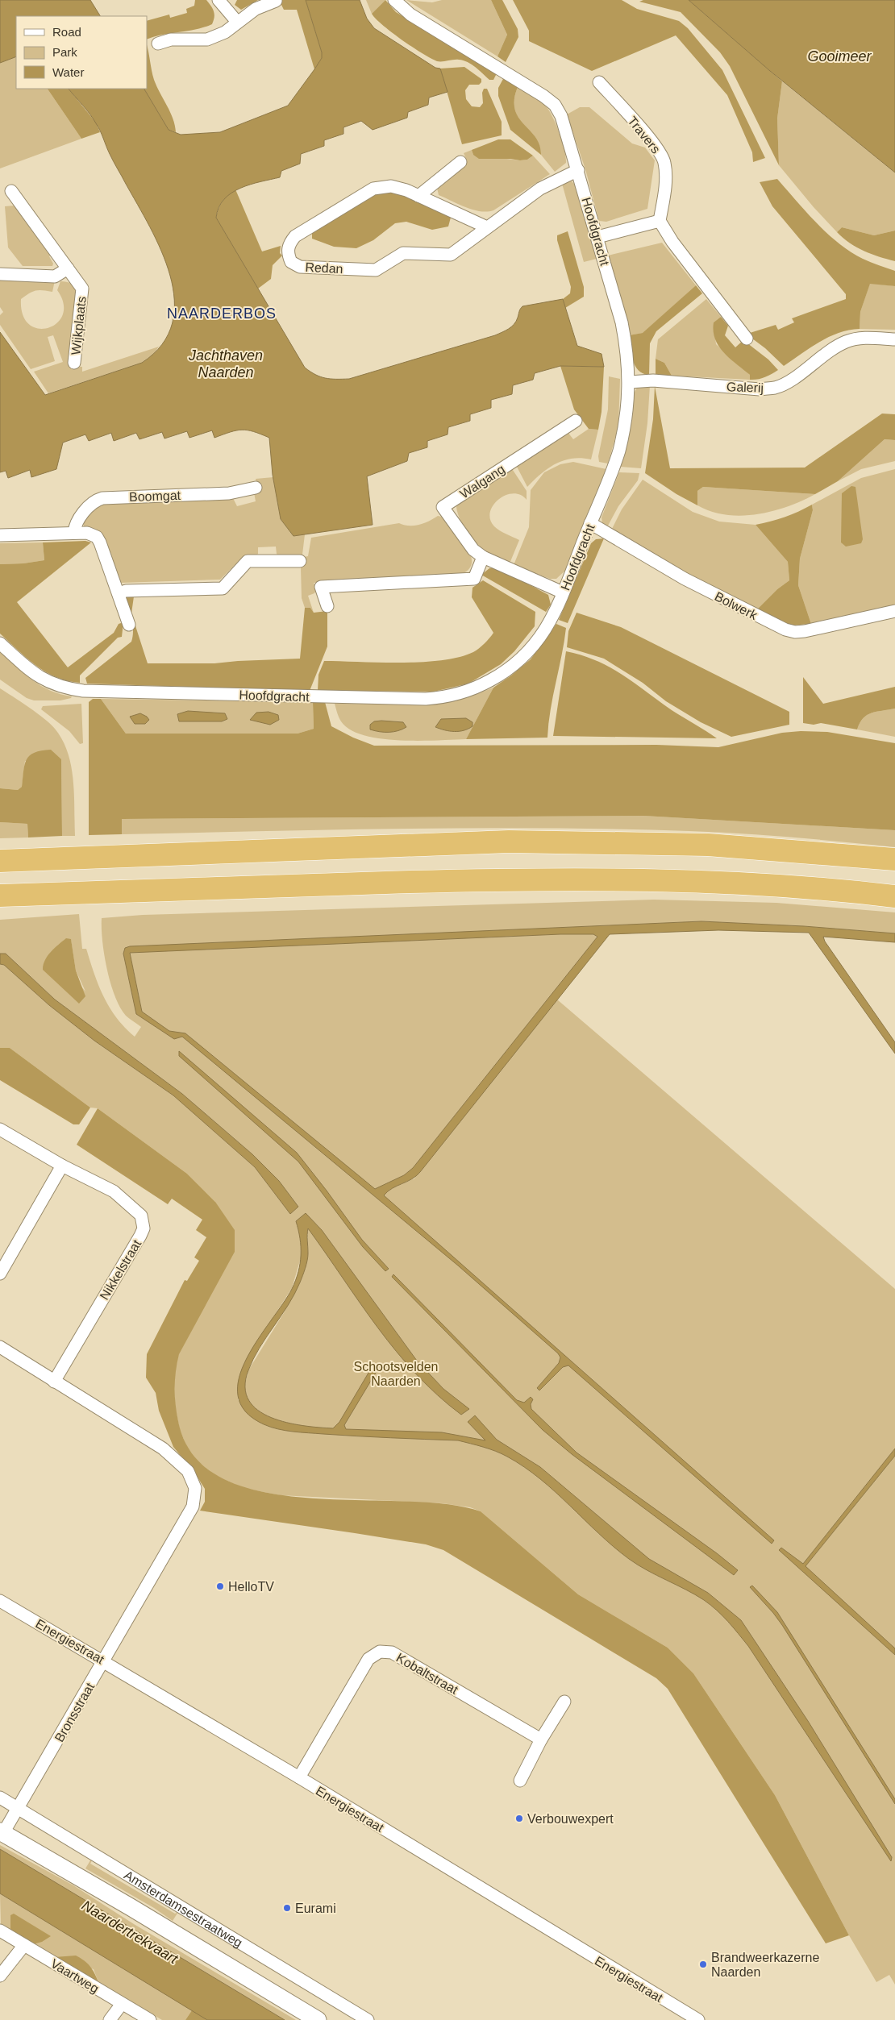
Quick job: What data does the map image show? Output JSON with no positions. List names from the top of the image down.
{
  "streets": {
    "street": [
      "Travers",
      "Hoofdgracht",
      "Redan",
      "Wijkplaats",
      "Galerij",
      "Walgang",
      "Boomgat",
      "Bolwerk",
      "Nikkelstraat",
      "Energiestraat",
      "Kobaltstraat",
      "Bronsstraat",
      "Amsterdamsestraatweg",
      "Vaartweg"
    ]
  },
  "crossings": [
    ["Hoofdgracht", "Redan"],
    ["Hoofdgracht", "Galerij"],
    ["Hoofdgracht", "Walgang"],
    ["Hoofdgracht", "Bolwerk"],
    ["Nikkelstraat", "Bronsstraat"],
    ["Energiestraat", "Kobaltstraat"],
    ["Energiestraat", "Bronsstraat"],
    ["Bronsstraat", "Amsterdamsestraatweg"]
  ],
  "districts": ["NAARDERBOS"],
  "water": ["Gooimeer", "Jachthaven Naarden", "Naardertrekvaart"],
  "parks": ["Schootsvelden Naarden"],
  "places": [
    "HelloTV",
    "Verbouwexpert",
    "Eurami",
    "Brandweerkazerne Naarden"
  ],
  "legend": ["Road", "Park", "Water"]
}
